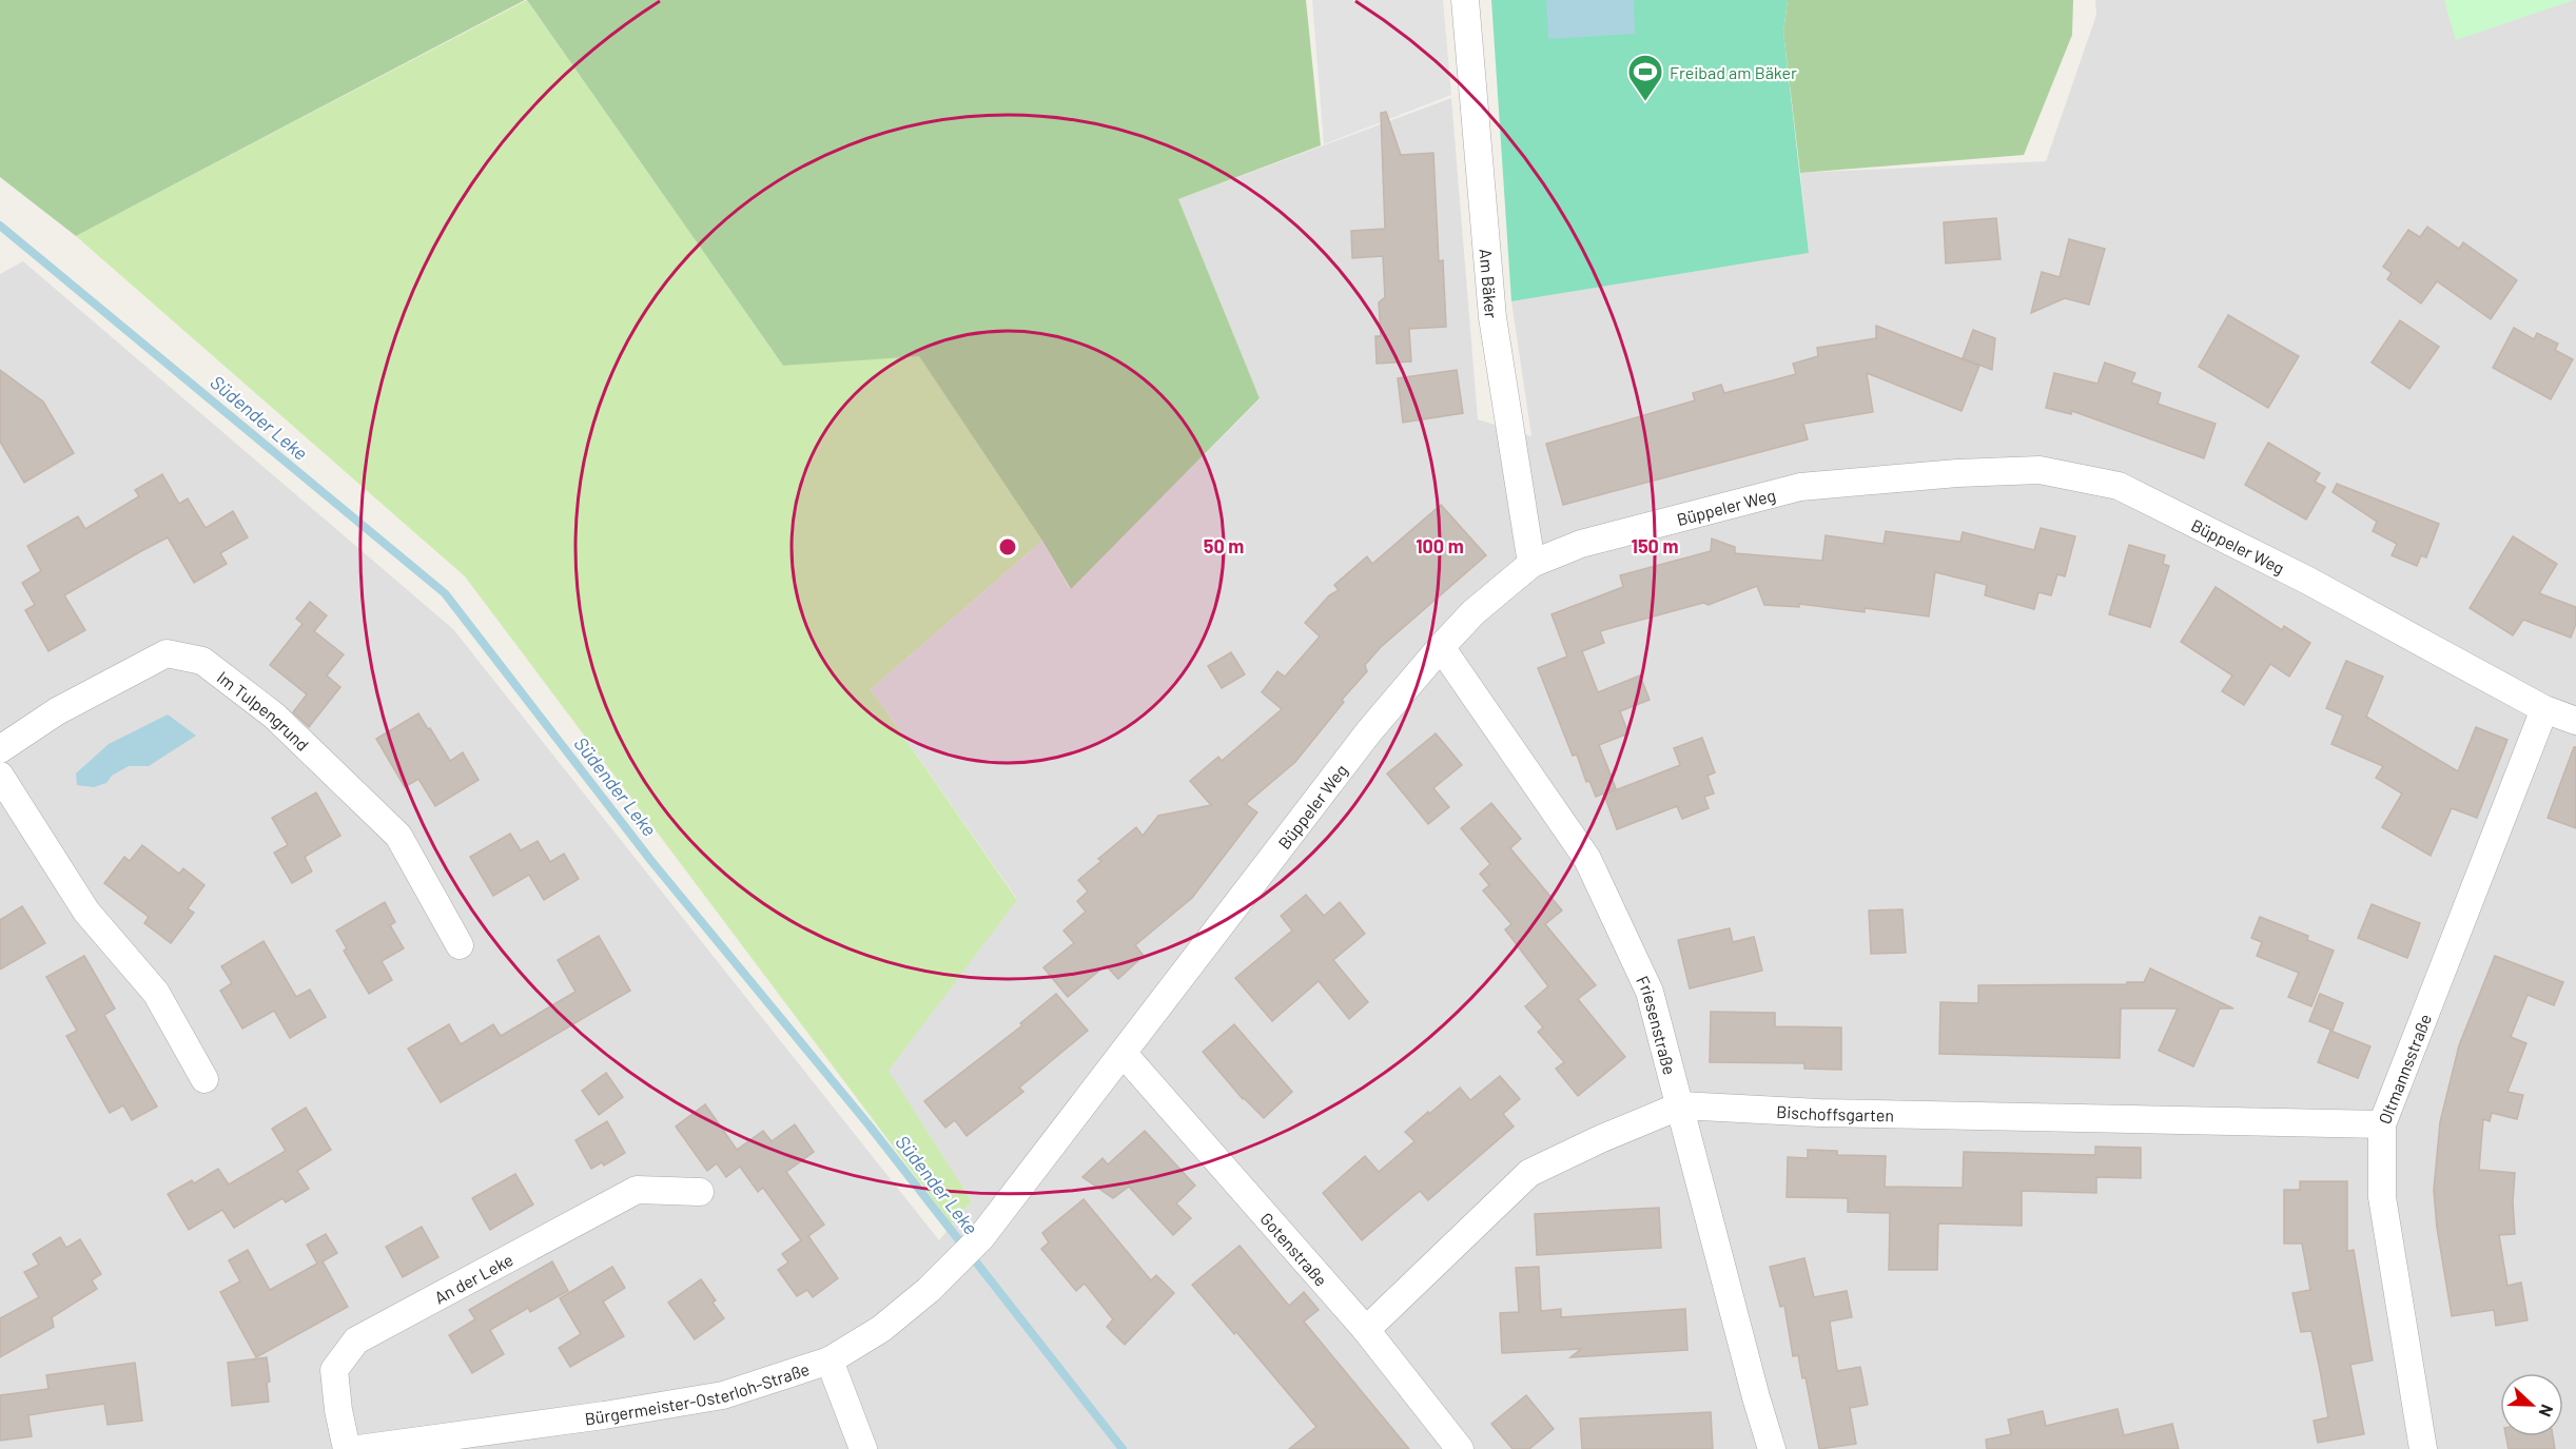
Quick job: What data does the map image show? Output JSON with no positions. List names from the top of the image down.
{
  "streets": {
    "street": [
      "Am Bäker",
      "Büppeler Weg",
      "Im Tulpengrund",
      "Friesenstraße",
      "Oltmannsstraße",
      "Bischoffsgarten",
      "Gotenstraße",
      "An der Leke",
      "Bürgermeister-Osterloh-Straße"
    ]
  },
  "crossings": [
    ["Am Bäker", "Büppeler Weg"],
    ["Büppeler Weg", "Friesenstraße"],
    ["Büppeler Weg", "Oltmannsstraße"],
    ["Büppeler Weg", "Gotenstraße"],
    ["Büppeler Weg", "Bürgermeister-Osterloh-Straße"],
    ["Friesenstraße", "Bischoffsgarten"],
    ["Oltmannsstraße", "Bischoffsgarten"],
    ["Bischoffsgarten", "Gotenstraße"]
  ],
  "water": ["Südender Leke"],
  "places": {
    "sports": ["Freibad am Bäker"]
  },
  "north": "right",
  "rings": ["50 m", "100 m", "150 m"]
}
